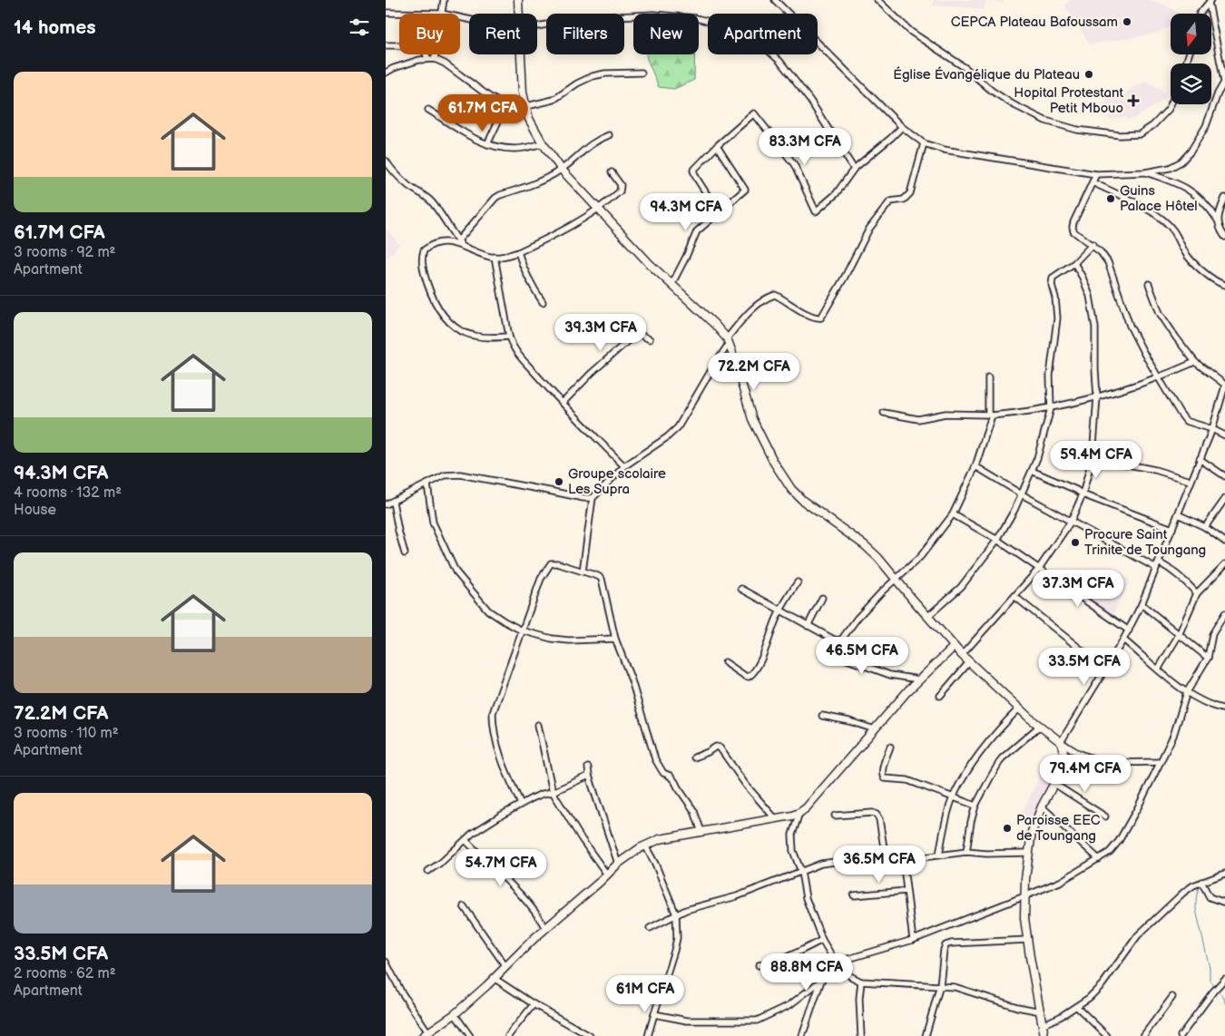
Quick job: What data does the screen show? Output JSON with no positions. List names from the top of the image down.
{
  "places": {
    "other": [
      "CEPCA Plateau Bafoussam",
      "Église Évangélique du Plateau",
      "Guins Palace Hôtel",
      "Groupe scolaire Les Supra",
      "Procure Saint Trinite de Toungang",
      "Paroisse EEC de Toungang"
    ],
    "health": ["Hopital Protestant Petit Mbouo"]
  },
  "north": "bottom",
  "page": {
    "heading": "14 homes",
    "chip": [
      "Buy",
      "Rent",
      "Filters",
      "New",
      "Apartment"
    ],
    "list": [
      {
        "name": "61.7M CFA",
        "note": "3 rooms · 92 m² · Apartment"
      },
      {
        "name": "94.3M CFA",
        "note": "4 rooms · 132 m² · House"
      },
      {
        "name": "72.2M CFA",
        "note": "3 rooms · 110 m² · Apartment"
      },
      {
        "name": "33.5M CFA",
        "note": "2 rooms · 62 m² · Apartment"
      }
    ],
    "price": [
      "61.7M CFA",
      "83.3M CFA",
      "94.3M CFA",
      "39.3M CFA",
      "72.2M CFA",
      "59.4M CFA",
      "37.3M CFA",
      "46.5M CFA",
      "33.5M CFA",
      "79.4M CFA",
      "36.5M CFA",
      "54.7M CFA",
      "88.8M CFA",
      "61M CFA"
    ]
  }
}
